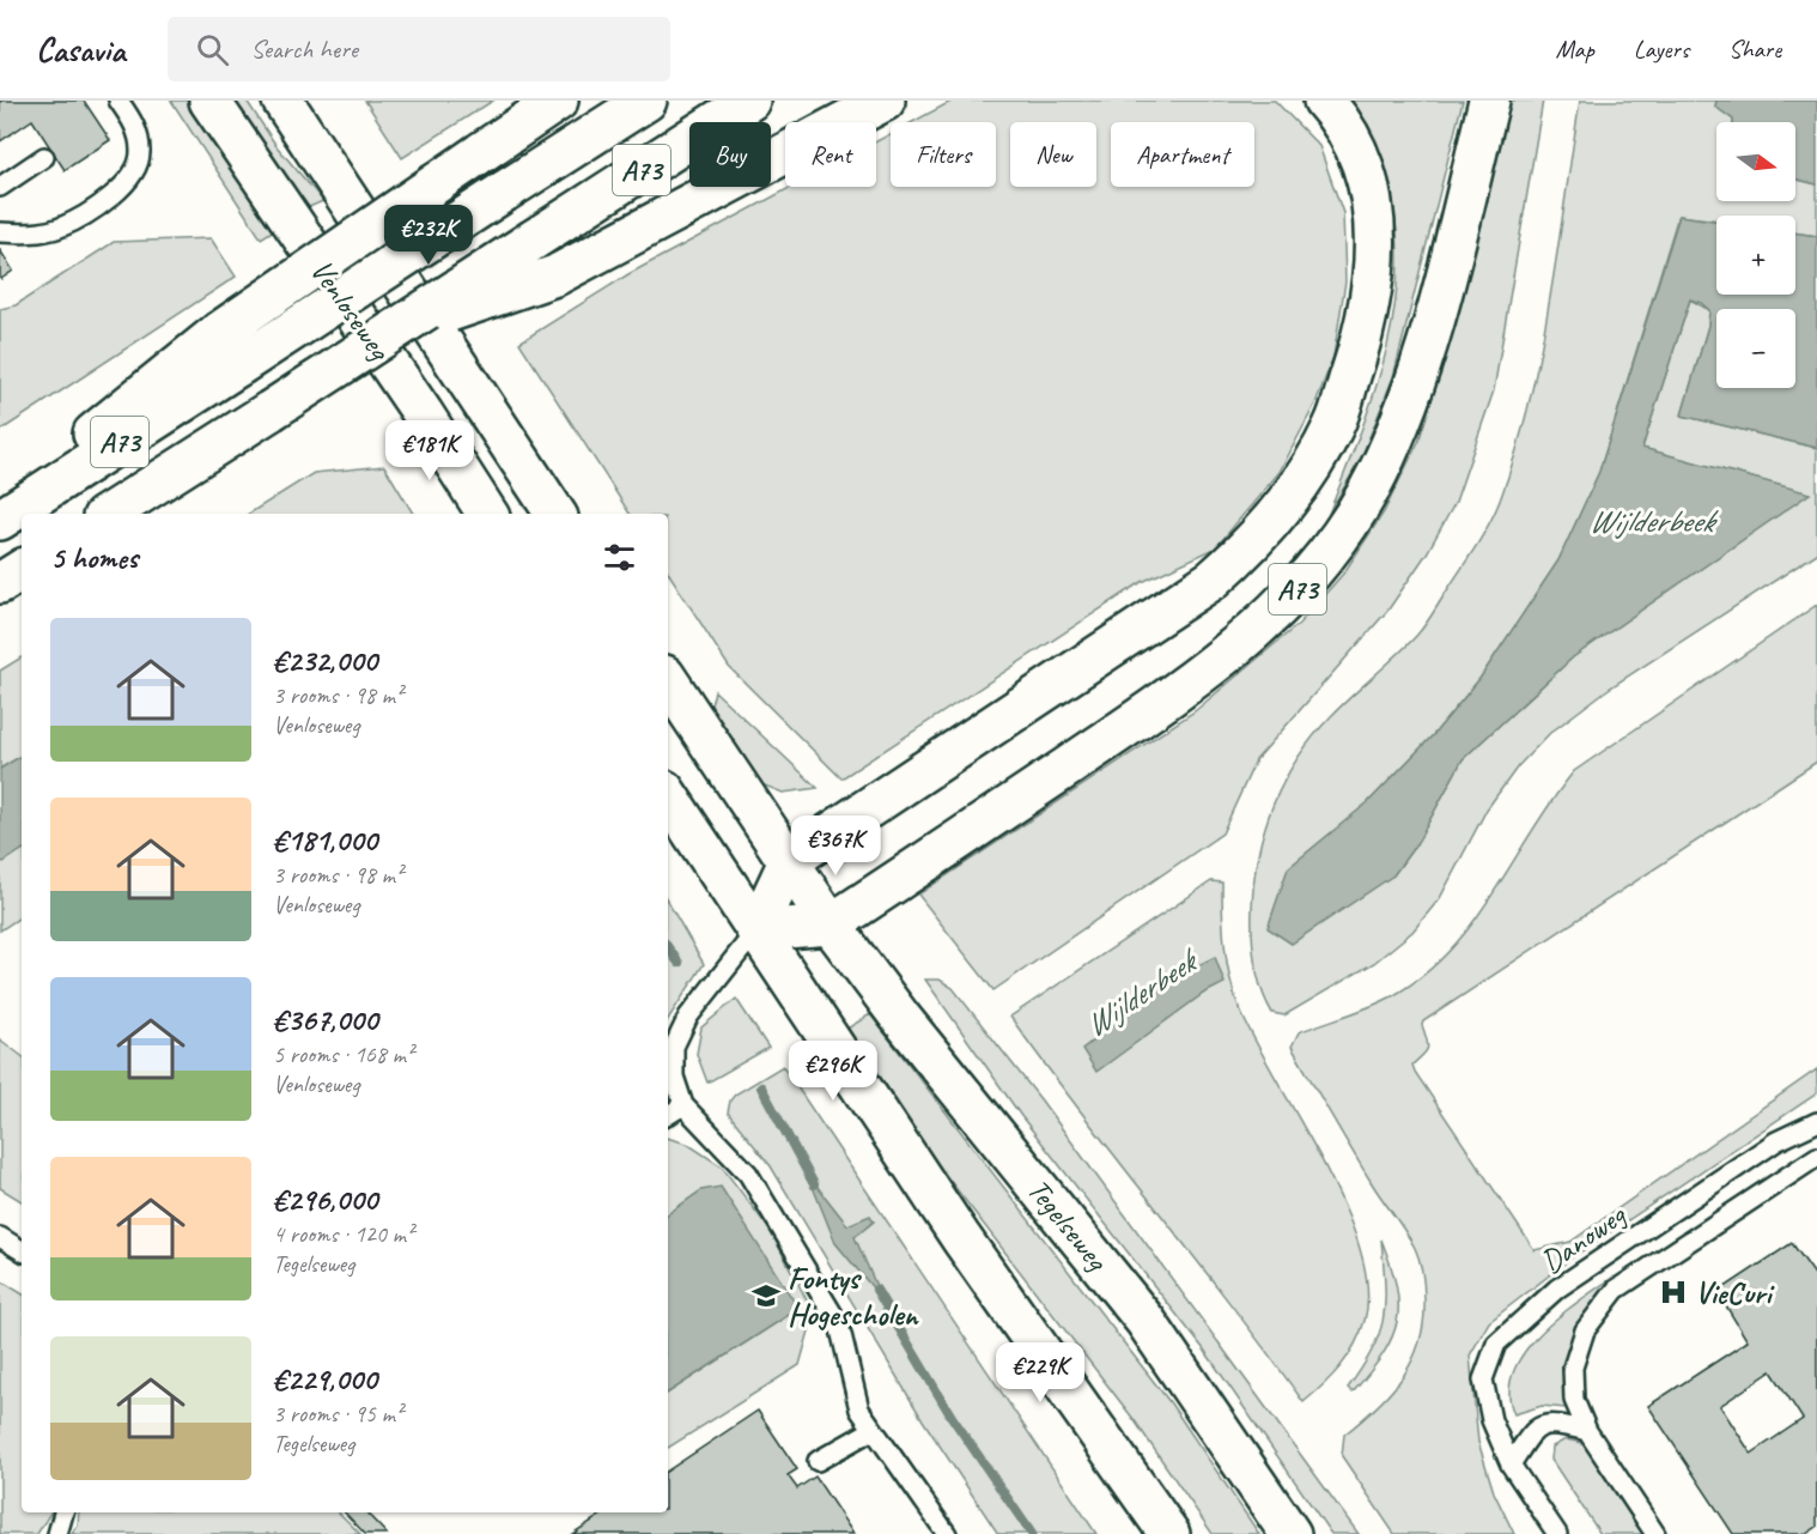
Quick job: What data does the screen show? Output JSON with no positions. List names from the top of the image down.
{
  "streets": {
    "main road": ["A73", "Venloseweg", "Tegelseweg"],
    "lane": ["Danoweg"]
  },
  "crossings": [
    ["A73", "Tegelseweg"]
  ],
  "water": ["Wijlderbeek"],
  "places": {
    "hospital": ["VieCuri"],
    "school or university": ["Fontys Hogescholen"]
  },
  "north": "right",
  "page": {
    "header": "Casavia",
    "search": "Search here",
    "nav": ["Map", "Layers", "Share"],
    "map_buttons": ["+", "−"],
    "chip": [
      "Buy",
      "Rent",
      "Filters",
      "New",
      "Apartment"
    ],
    "price": [
      "€232K",
      "€181K",
      "€367K",
      "€296K",
      "€229K"
    ],
    "heading": "5 homes",
    "list": [
      {
        "name": "€232,000",
        "note": "3 rooms · 98 m² · Venloseweg"
      },
      {
        "name": "€181,000",
        "note": "3 rooms · 98 m² · Venloseweg"
      },
      {
        "name": "€367,000",
        "note": "5 rooms · 168 m² · Venloseweg"
      },
      {
        "name": "€296,000",
        "note": "4 rooms · 120 m² · Tegelseweg"
      },
      {
        "name": "€229,000",
        "note": "3 rooms · 95 m² · Tegelseweg"
      }
    ]
  }
}
